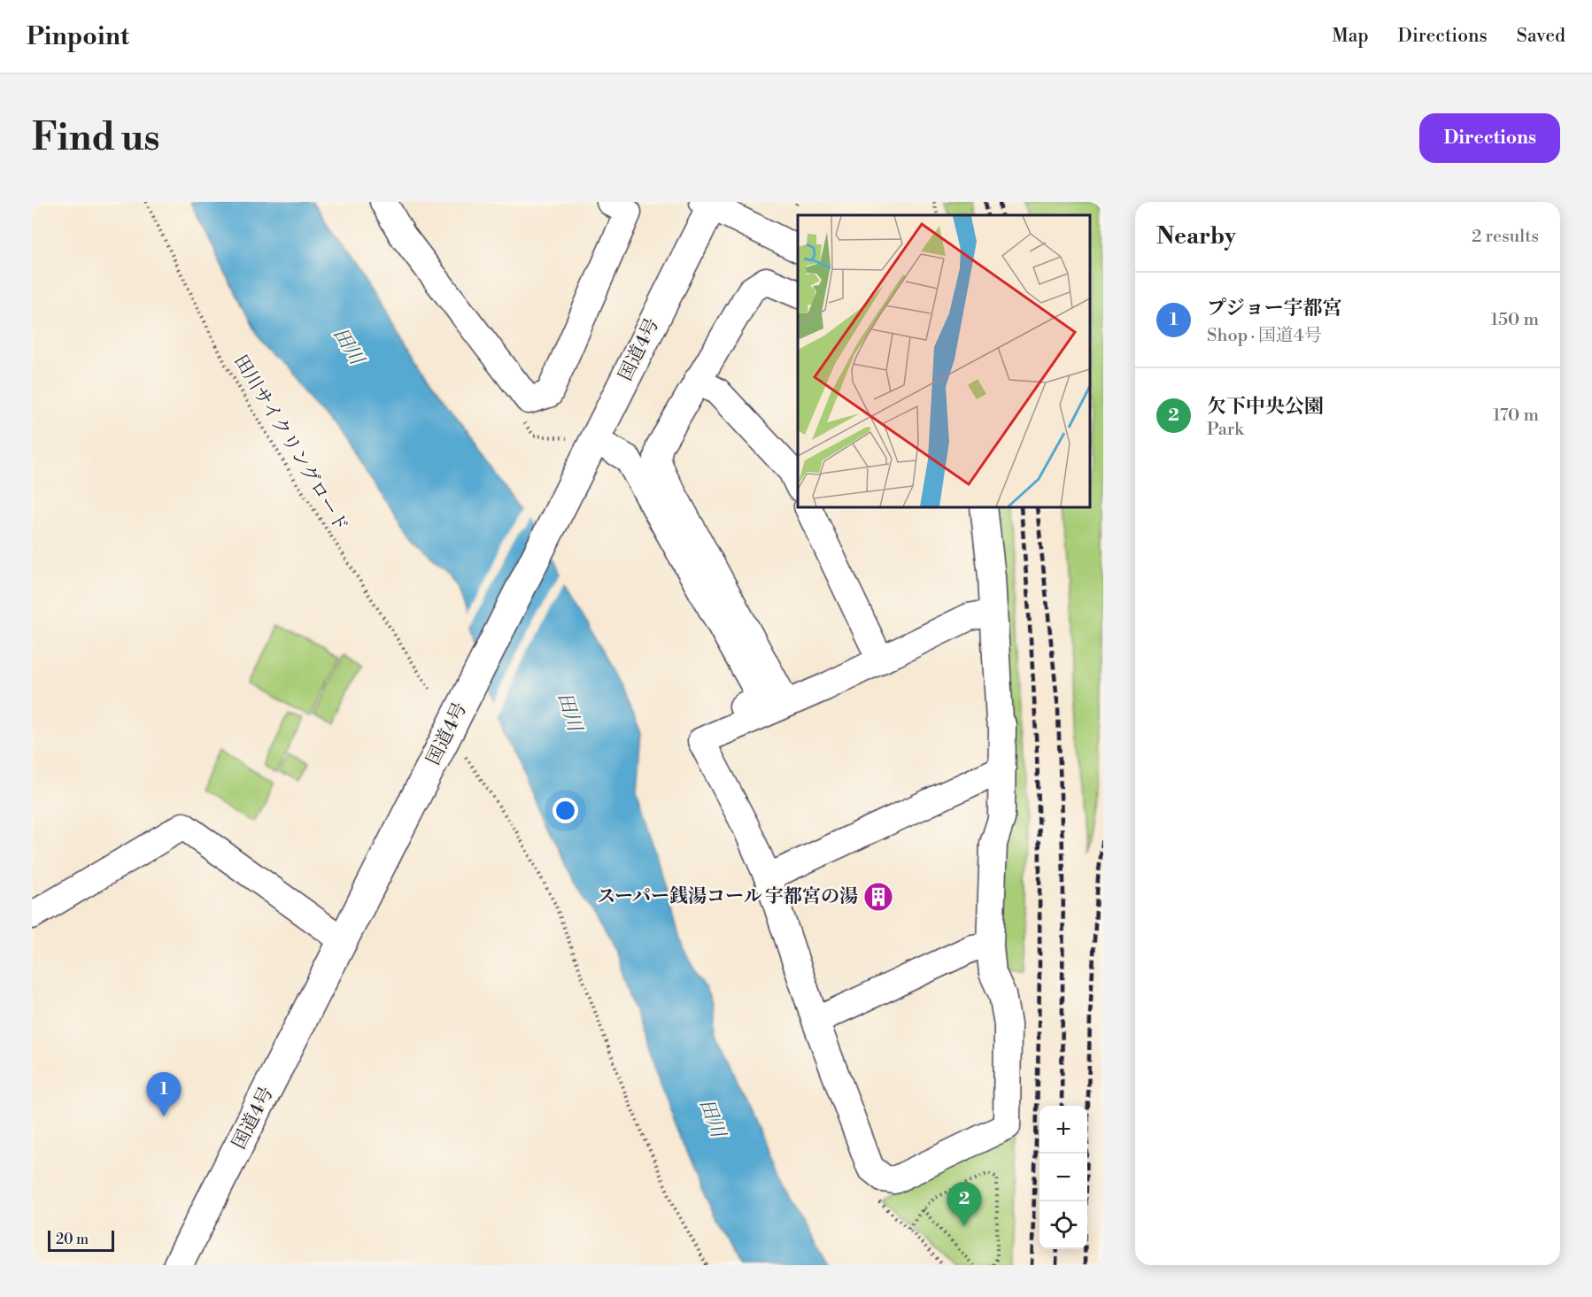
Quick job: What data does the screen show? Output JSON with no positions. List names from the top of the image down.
{
  "streets": {
    "highway": ["国道4号"],
    "path": ["田川サイクリングロード"]
  },
  "water": ["田川"],
  "places": {
    "building": ["スーパー銭湯コール 宇都宮の湯"]
  },
  "scale_bar": "20 m",
  "page": {
    "header": "Pinpoint",
    "nav": ["Map", "Directions", "Saved"],
    "buttons": "Directions",
    "title": "Find us",
    "heading": ["Nearby", "2 results"],
    "list": [
      {
        "mark": "1",
        "name": "プジョー宇都宮",
        "note": "Shop · 国道4号",
        "value": "150 m"
      },
      {
        "mark": "2",
        "name": "欠下中央公園",
        "note": "Park",
        "value": "170 m"
      }
    ],
    "pins": ["1", "2"],
    "map_buttons": ["+", "−"],
    "scale": "20 m"
  }
}
